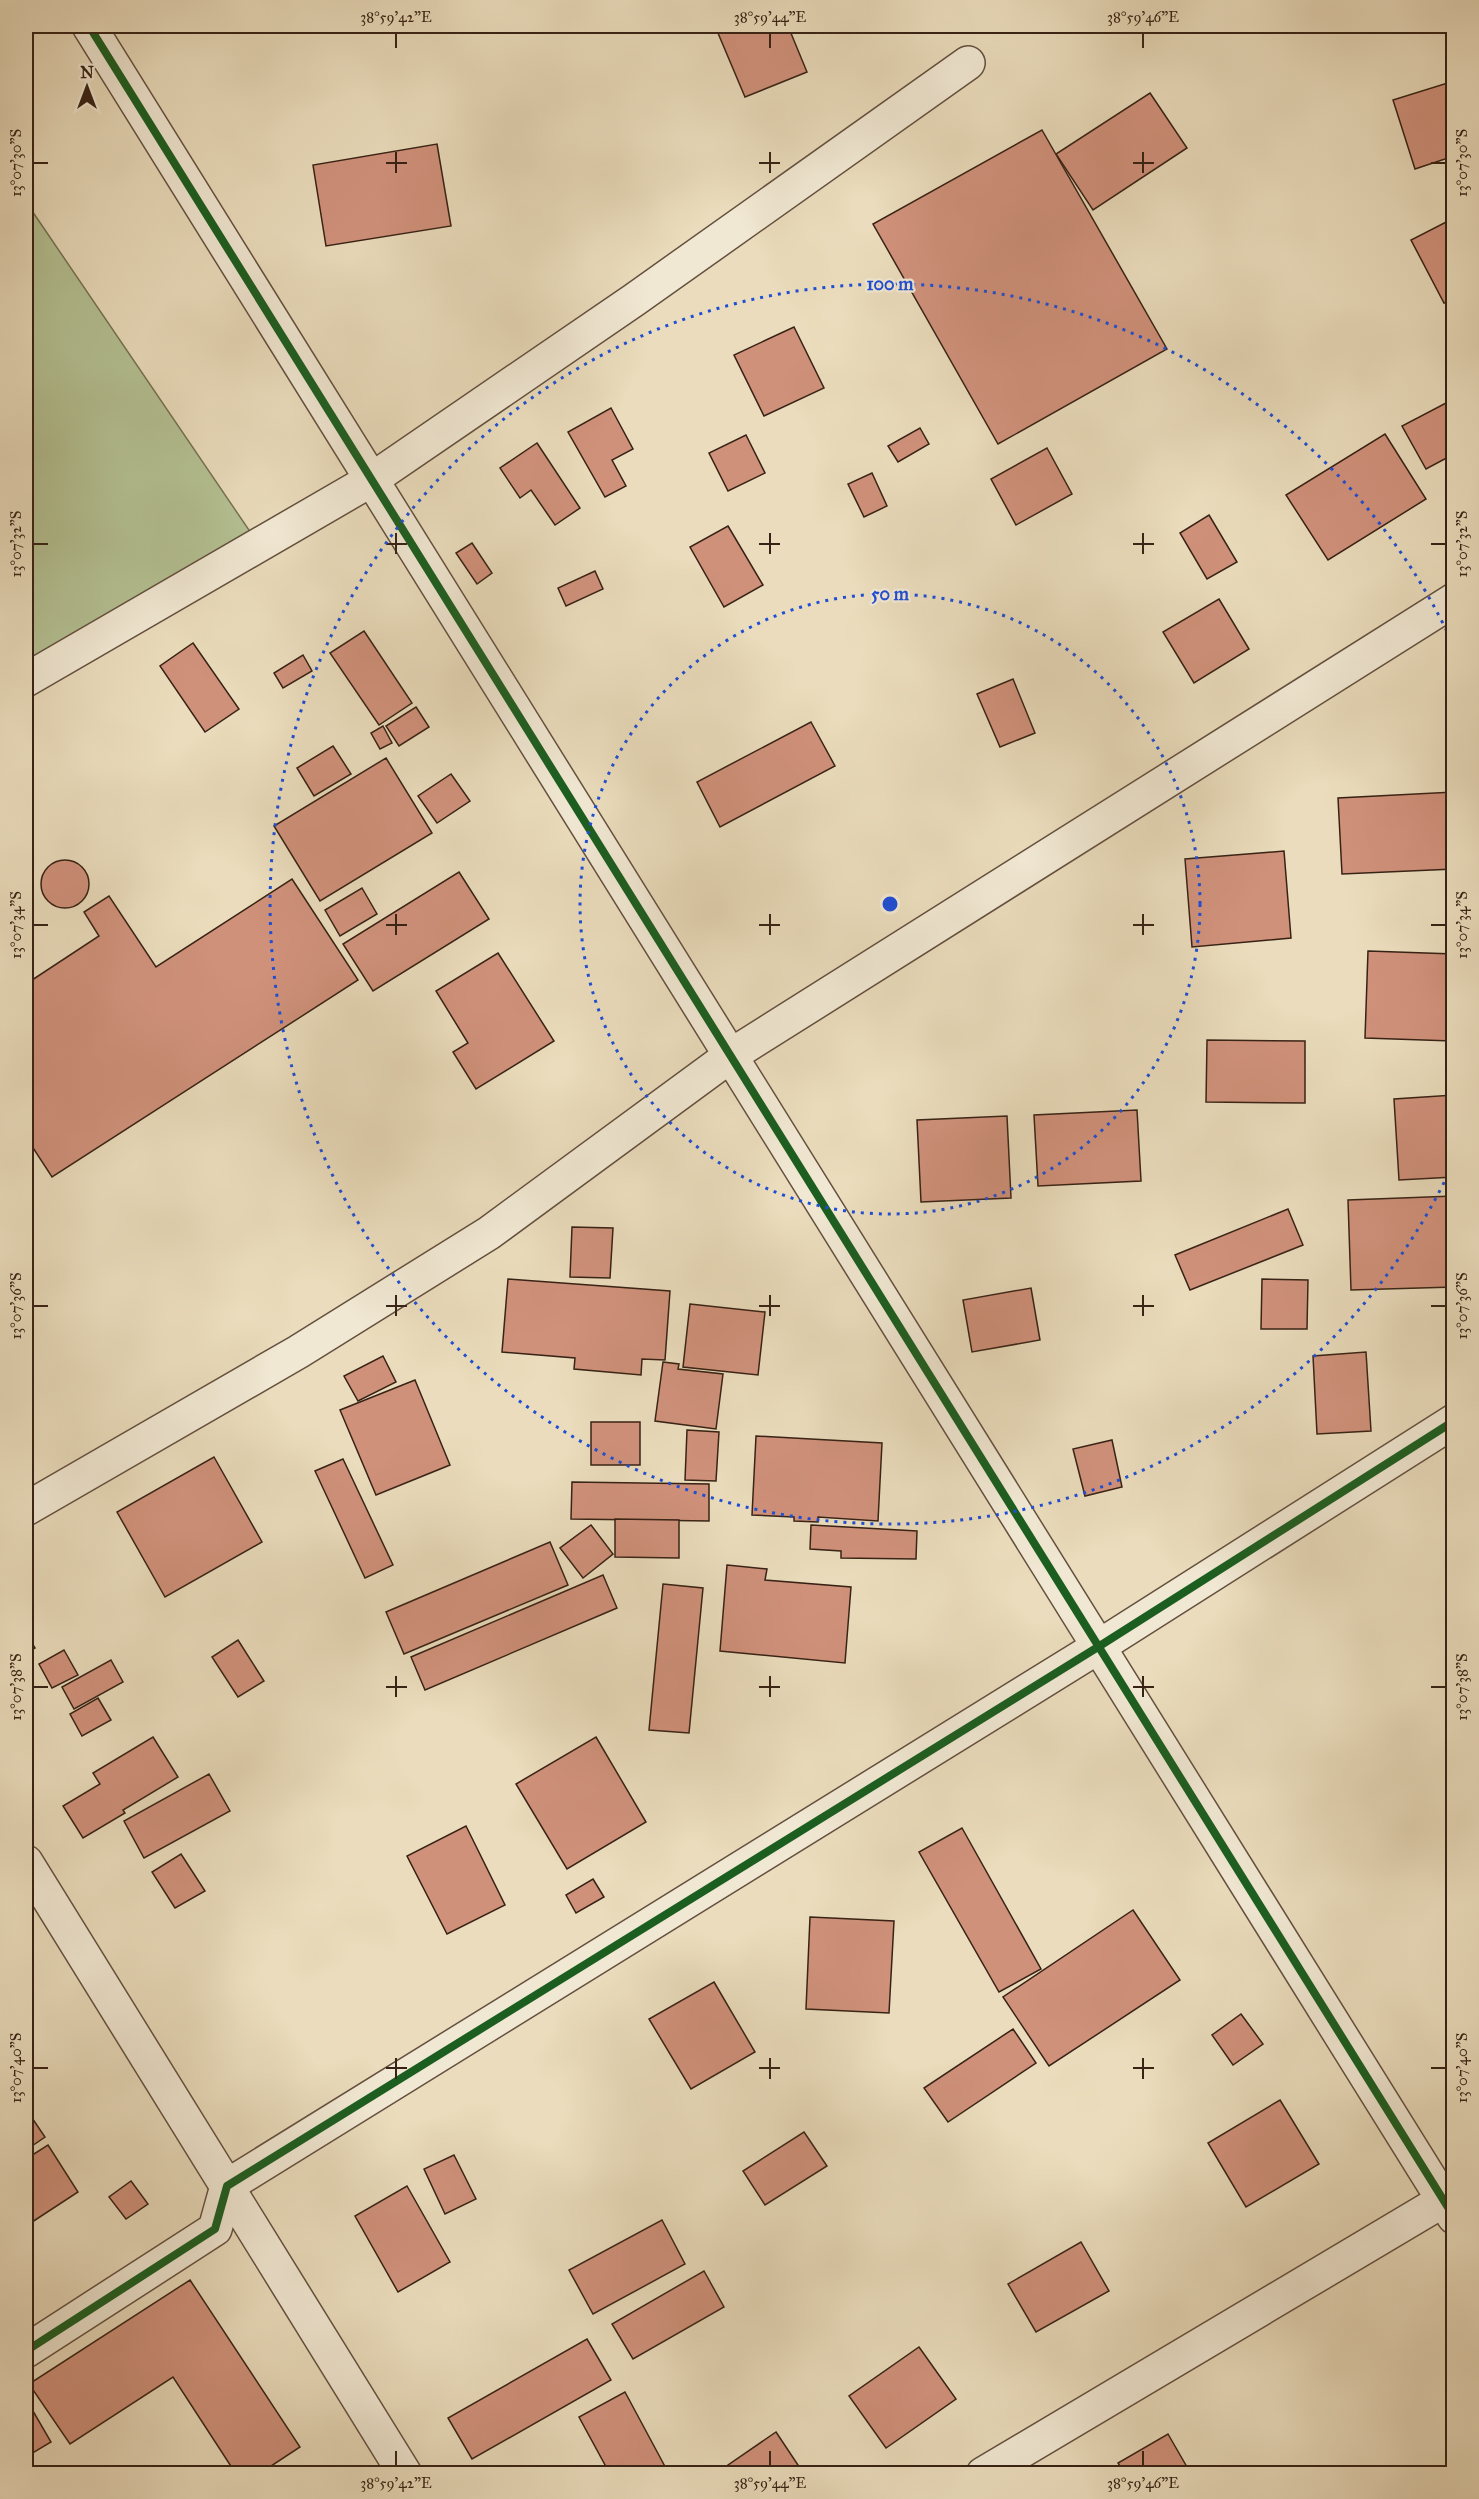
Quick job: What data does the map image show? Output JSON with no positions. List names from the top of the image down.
{
  "north": "top",
  "coordinates": [
    "38°59'42\"E",
    "38°59'44\"E",
    "38°59'46\"E",
    "13°07'30\"S",
    "13°07'32\"S",
    "13°07'34\"S",
    "13°07'36\"S",
    "13°07'38\"S",
    "13°07'40\"S"
  ],
  "rings": ["100 m", "50 m"]
}
